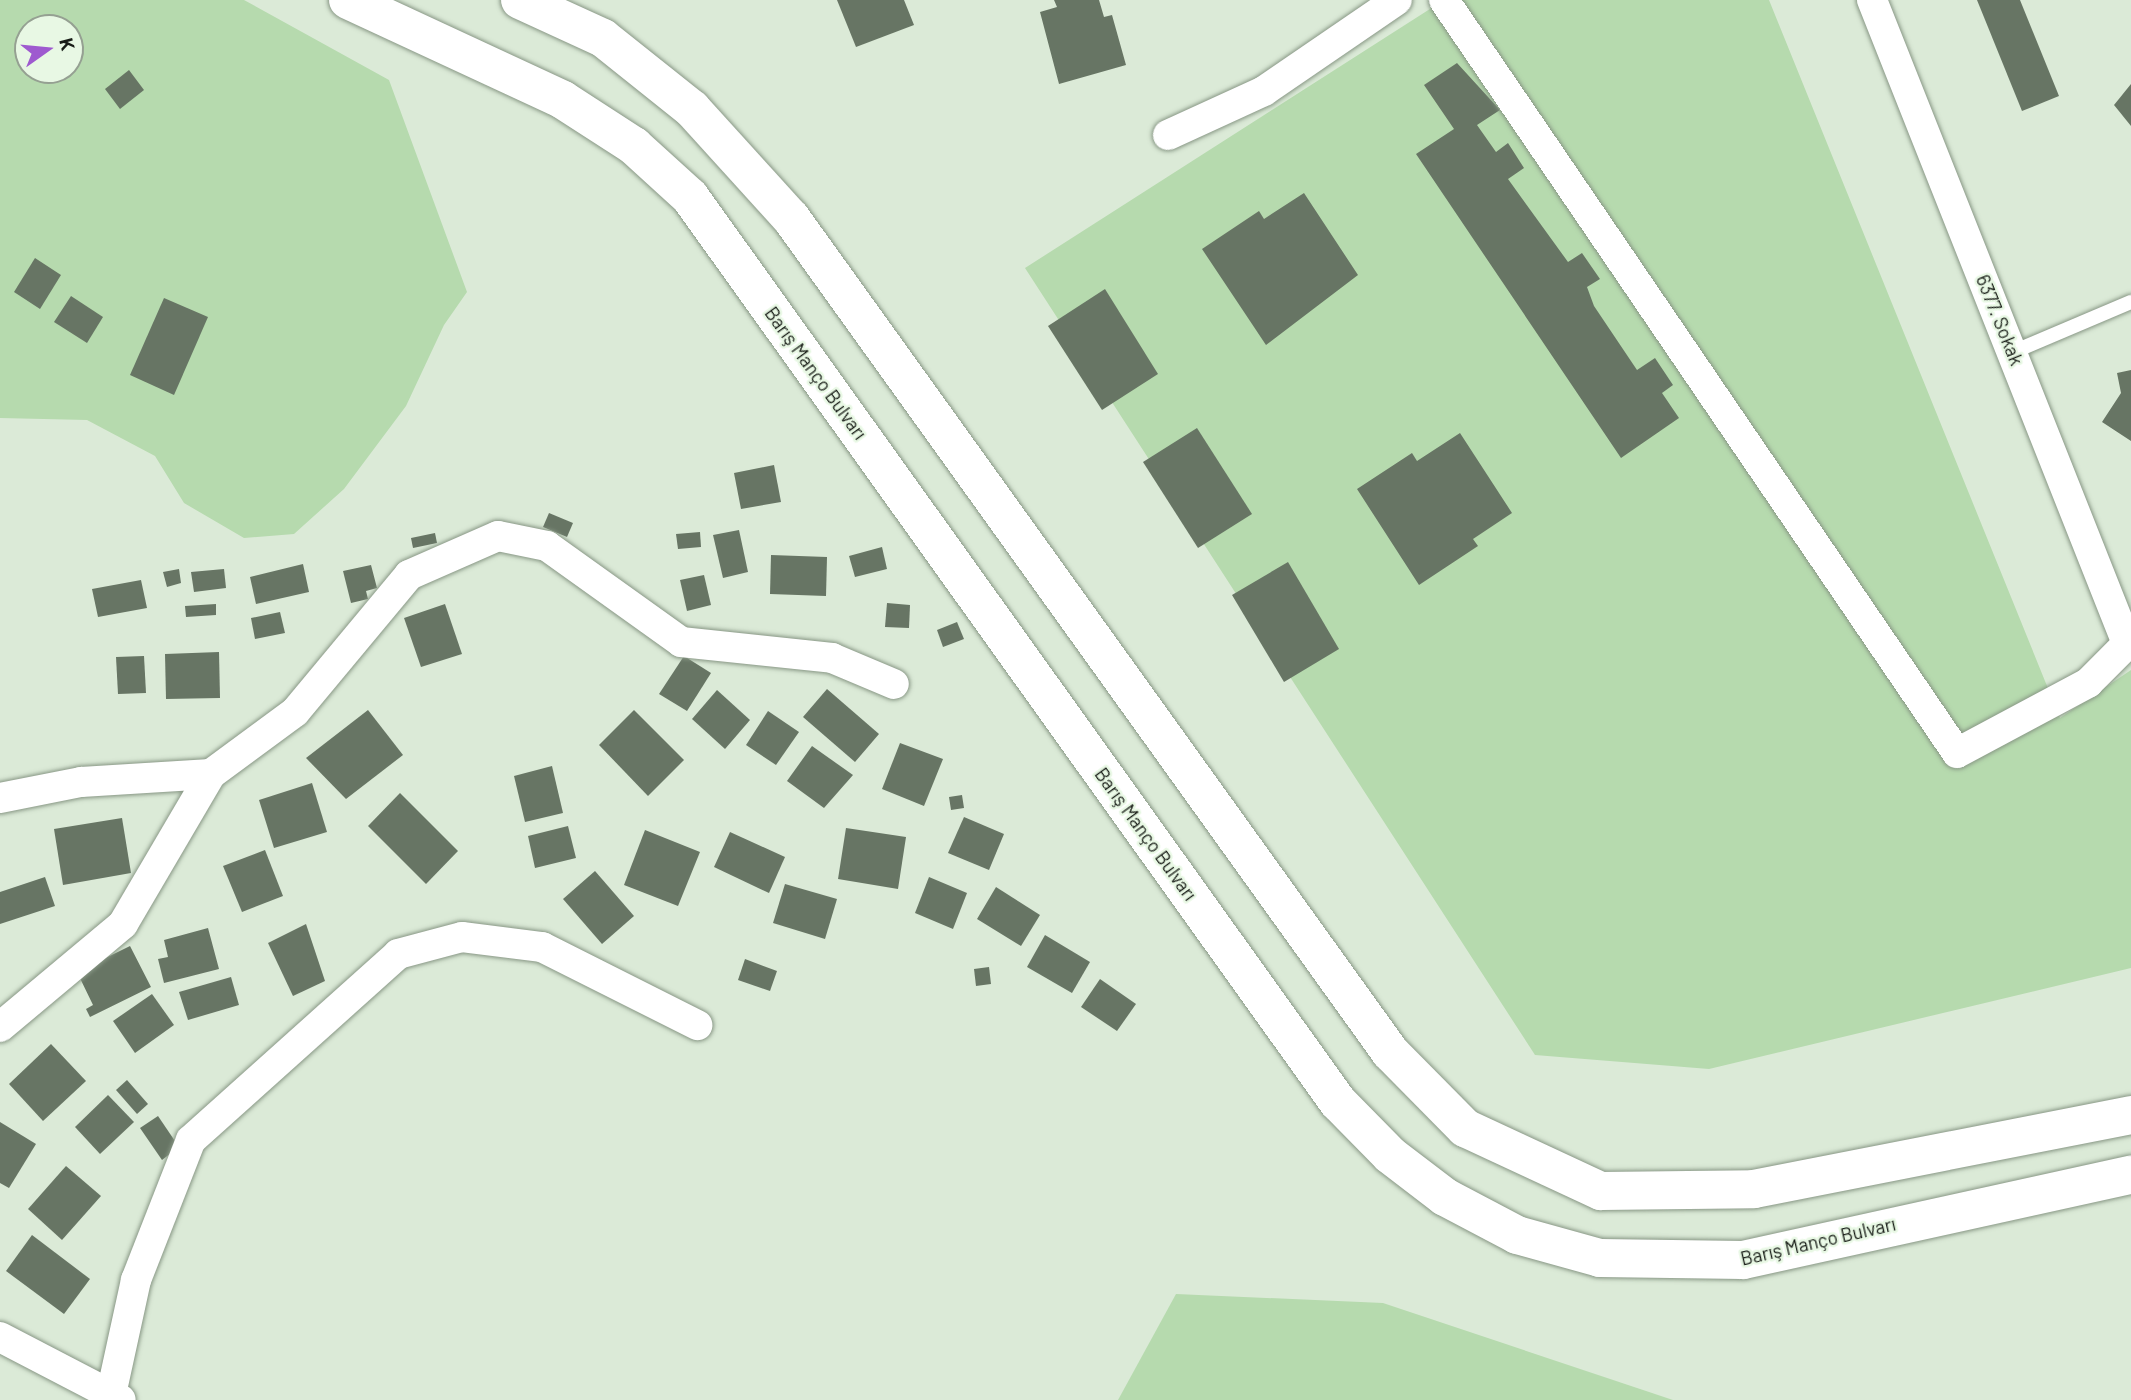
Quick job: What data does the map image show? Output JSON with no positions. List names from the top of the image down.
{
  "streets": {
    "main road": ["Barış Manço Bulvarı"],
    "street": ["6377. Sokak"]
  },
  "north": "right"
}
